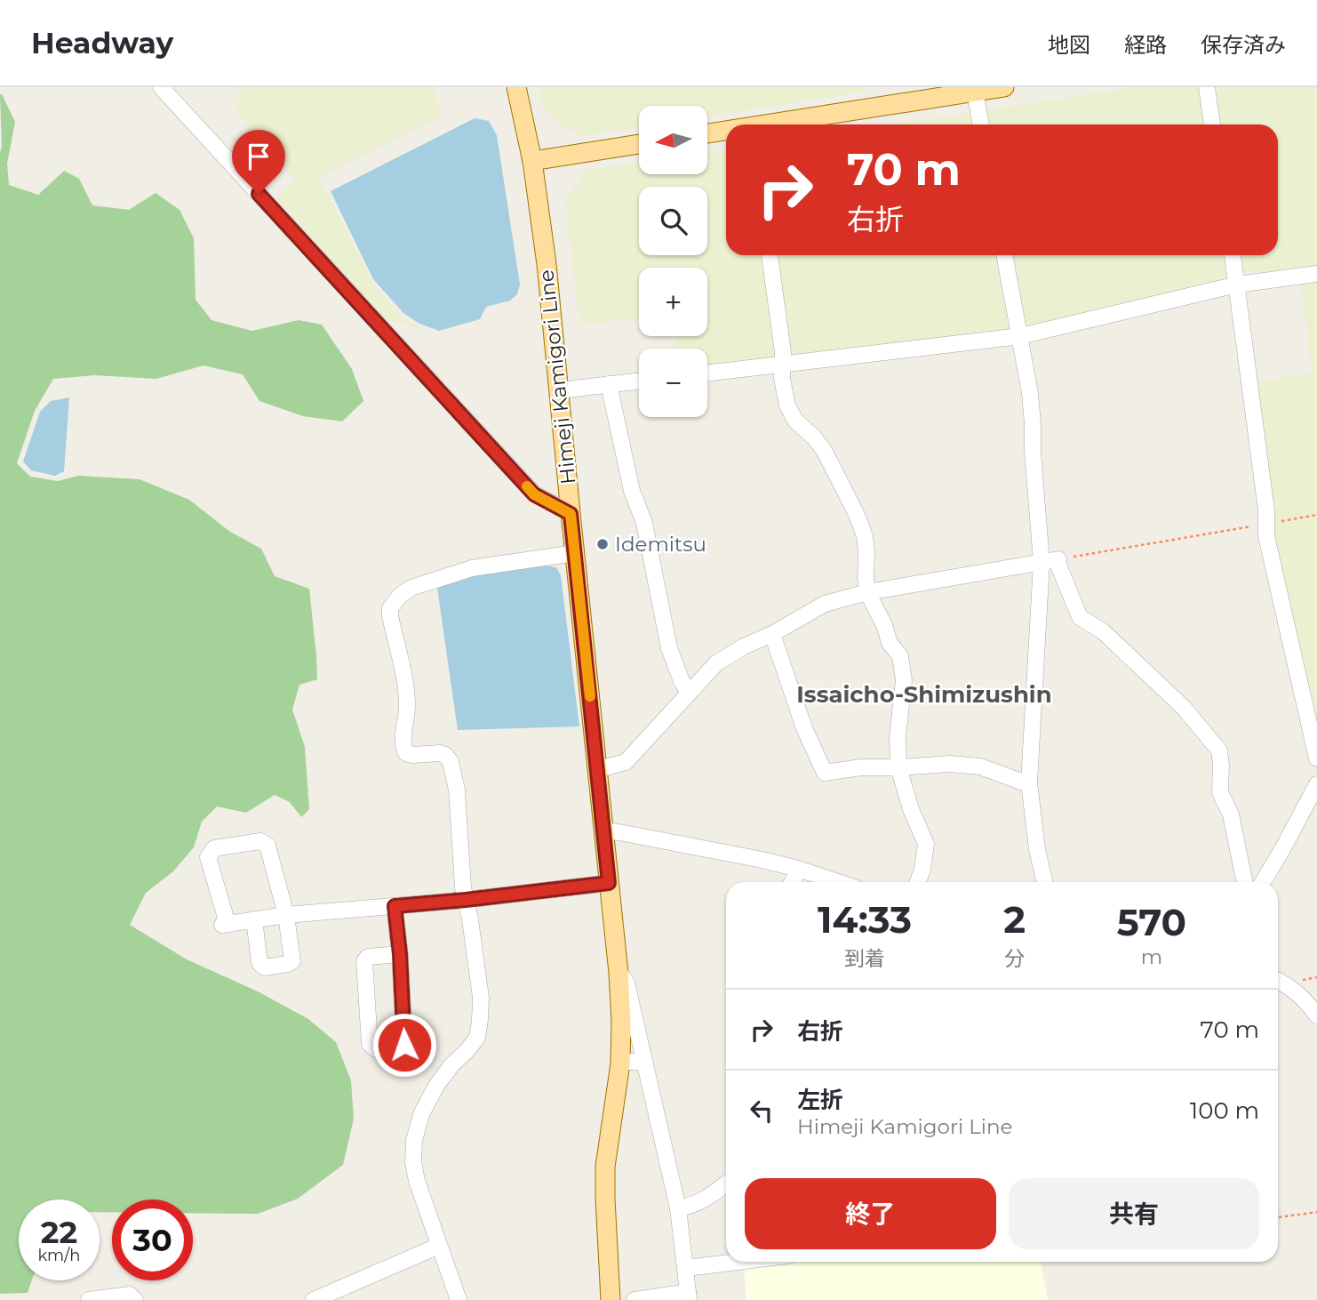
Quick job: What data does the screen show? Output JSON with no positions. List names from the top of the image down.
{
  "streets": {
    "main road": ["Himeji Kamigori Line"]
  },
  "districts": ["Issaicho-Shimizushin"],
  "places": ["Idemitsu"],
  "north": "left",
  "page": {
    "header": "Headway",
    "nav": ["地図", "経路", "保存済み"],
    "map_buttons": ["+", "−"],
    "turn": ["70 m", "右折"],
    "eta": [
      "14:33",
      "到着",
      "2",
      "分",
      "570",
      "m"
    ],
    "list": [
      {
        "name": "右折",
        "value": "70 m"
      },
      {
        "name": "左折",
        "note": "Himeji Kamigori Line",
        "value": "100 m"
      }
    ],
    "buttons": ["終了", "共有"],
    "speed": "22 km/h",
    "limit": "30"
  }
}
